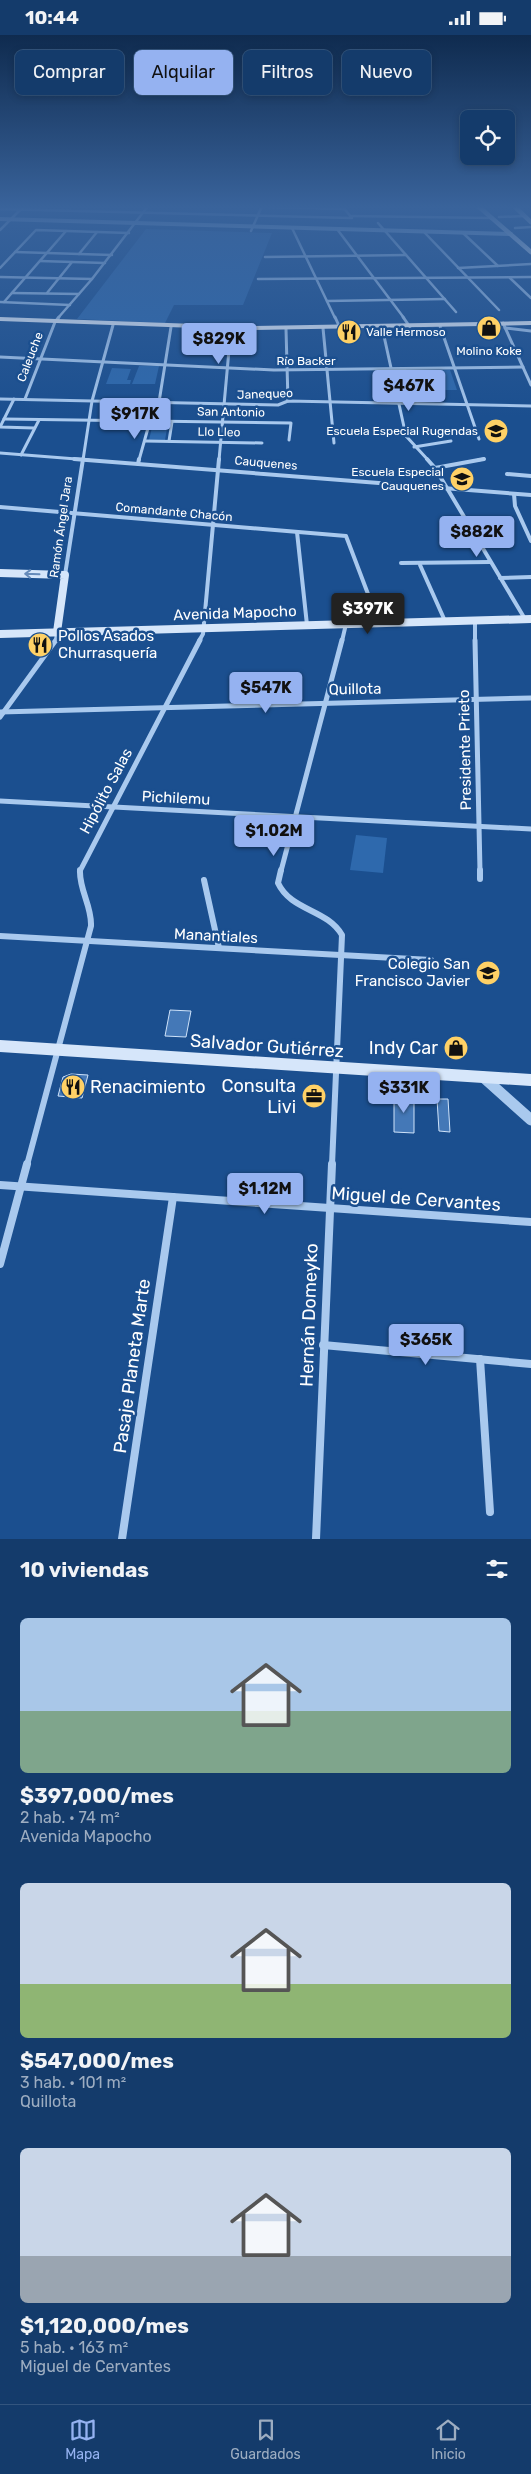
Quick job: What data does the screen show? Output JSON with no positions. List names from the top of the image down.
{
  "streets": {
    "main road": ["Ramón Ángel Jara", "Avenida Mapocho", "Salvador Gutiérrez"],
    "street": [
      "Caleuche",
      "Río Backer",
      "Janequeo",
      "San Antonio",
      "Llo Lleo",
      "Cauquenes",
      "Comandante Chacón",
      "Quillota",
      "Presidente Prieto",
      "Hipólito Salas",
      "Pichilemu",
      "Manantiales",
      "Miguel de Cervantes",
      "Hernán Domeyko",
      "Pasaje Planeta Marte"
    ]
  },
  "crossings": [
    ["Caleuche", "Río Backer"],
    ["Caleuche", "Janequeo"],
    ["Caleuche", "San Antonio"],
    ["Río Backer", "Ramón Ángel Jara"],
    ["Río Backer", "Hipólito Salas"],
    ["Janequeo", "Ramón Ángel Jara"],
    ["Janequeo", "Hipólito Salas"],
    ["San Antonio", "Ramón Ángel Jara"],
    ["San Antonio", "Hipólito Salas"],
    ["Llo Lleo", "Hipólito Salas"],
    ["Cauquenes", "Ramón Ángel Jara"],
    ["Cauquenes", "Hipólito Salas"],
    ["Comandante Chacón", "Ramón Ángel Jara"],
    ["Comandante Chacón", "Avenida Mapocho"],
    ["Comandante Chacón", "Hipólito Salas"],
    ["Ramón Ángel Jara", "Avenida Mapocho"],
    ["Ramón Ángel Jara", "Quillota"],
    ["Avenida Mapocho", "Presidente Prieto"],
    ["Avenida Mapocho", "Hipólito Salas"],
    ["Avenida Mapocho", "Hernán Domeyko"],
    ["Quillota", "Presidente Prieto"],
    ["Quillota", "Hipólito Salas"],
    ["Quillota", "Hernán Domeyko"],
    ["Presidente Prieto", "Pichilemu"],
    ["Hipólito Salas", "Pichilemu"],
    ["Hipólito Salas", "Manantiales"],
    ["Hipólito Salas", "Salvador Gutiérrez"],
    ["Hipólito Salas", "Miguel de Cervantes"],
    ["Pichilemu", "Hernán Domeyko"],
    ["Manantiales", "Hernán Domeyko"],
    ["Salvador Gutiérrez", "Hernán Domeyko"],
    ["Miguel de Cervantes", "Hernán Domeyko"],
    ["Miguel de Cervantes", "Pasaje Planeta Marte"]
  ],
  "places": {
    "shop": ["Molino Koke", "Indy Car"],
    "restaurant": ["Valle Hermoso", "Pollos Asados Churrasquería", "Renacimiento"],
    "school or university": ["Escuela Especial Rugendas", "Escuela Especial Cauquenes", "Colegio San Francisco Javier"],
    "office": ["Consulta Livi"]
  },
  "page": {
    "status": "10:44",
    "chip": [
      "Comprar",
      "Alquilar",
      "Filtros",
      "Nuevo"
    ],
    "price": [
      "$829K",
      "$467K",
      "$917K",
      "$882K",
      "$397K",
      "$547K",
      "$1.02M",
      "$331K",
      "$1.12M",
      "$365K"
    ],
    "heading": "10 viviendas",
    "list": [
      {
        "name": "$397,000/mes",
        "note": "2 hab. · 74 m² · Avenida Mapocho"
      },
      {
        "name": "$547,000/mes",
        "note": "3 hab. · 101 m² · Quillota"
      },
      {
        "name": "$1,120,000/mes",
        "note": "5 hab. · 163 m² · Miguel de Cervantes"
      }
    ],
    "tabs": ["Mapa", "Guardados", "Inicio"]
  }
}
